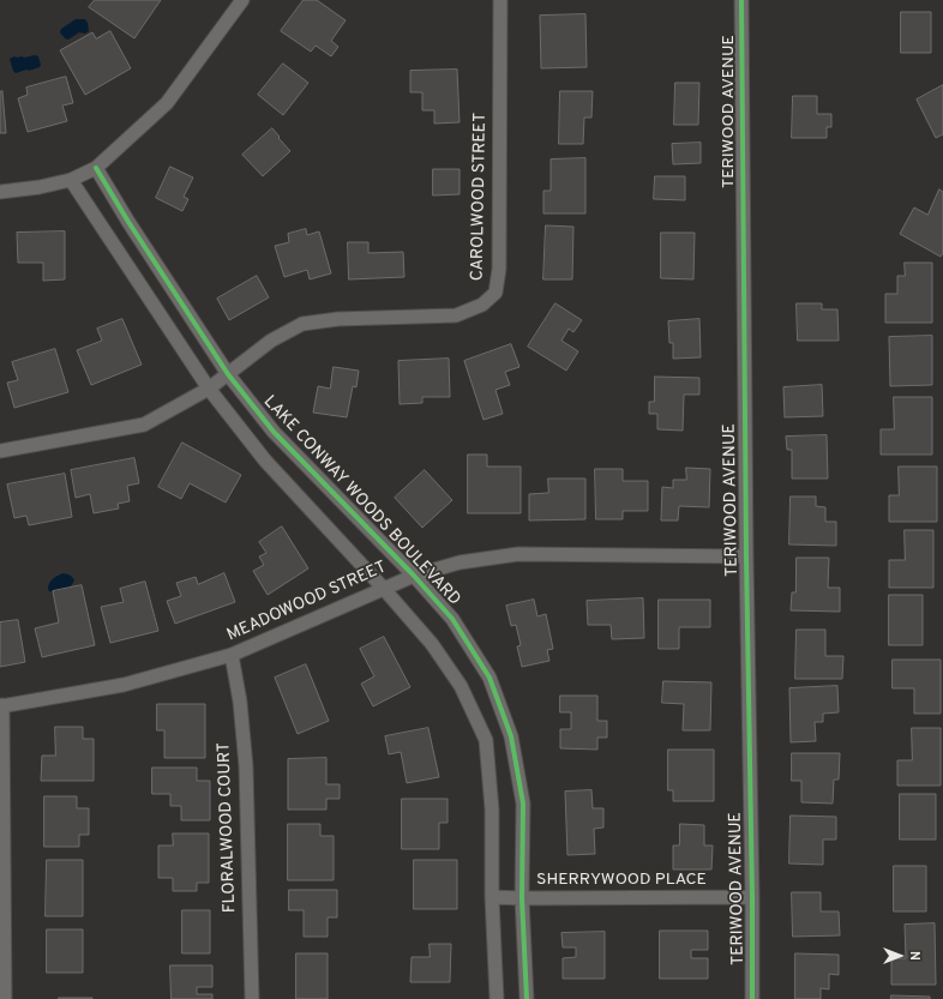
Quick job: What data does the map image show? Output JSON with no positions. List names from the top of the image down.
{
  "streets": {
    "street": [
      "TERIWOOD AVENUE",
      "CAROLWOOD STREET",
      "LAKE CONWAY WOODS BOULEVARD",
      "MEADOWOOD STREET",
      "FLORALWOOD COURT",
      "SHERRYWOOD PLACE"
    ]
  },
  "crossings": [
    ["TERIWOOD AVENUE", "MEADOWOOD STREET"],
    ["TERIWOOD AVENUE", "SHERRYWOOD PLACE"],
    ["CAROLWOOD STREET", "LAKE CONWAY WOODS BOULEVARD"],
    ["LAKE CONWAY WOODS BOULEVARD", "MEADOWOOD STREET"],
    ["LAKE CONWAY WOODS BOULEVARD", "SHERRYWOOD PLACE"],
    ["MEADOWOOD STREET", "FLORALWOOD COURT"]
  ],
  "north": "right"
}
